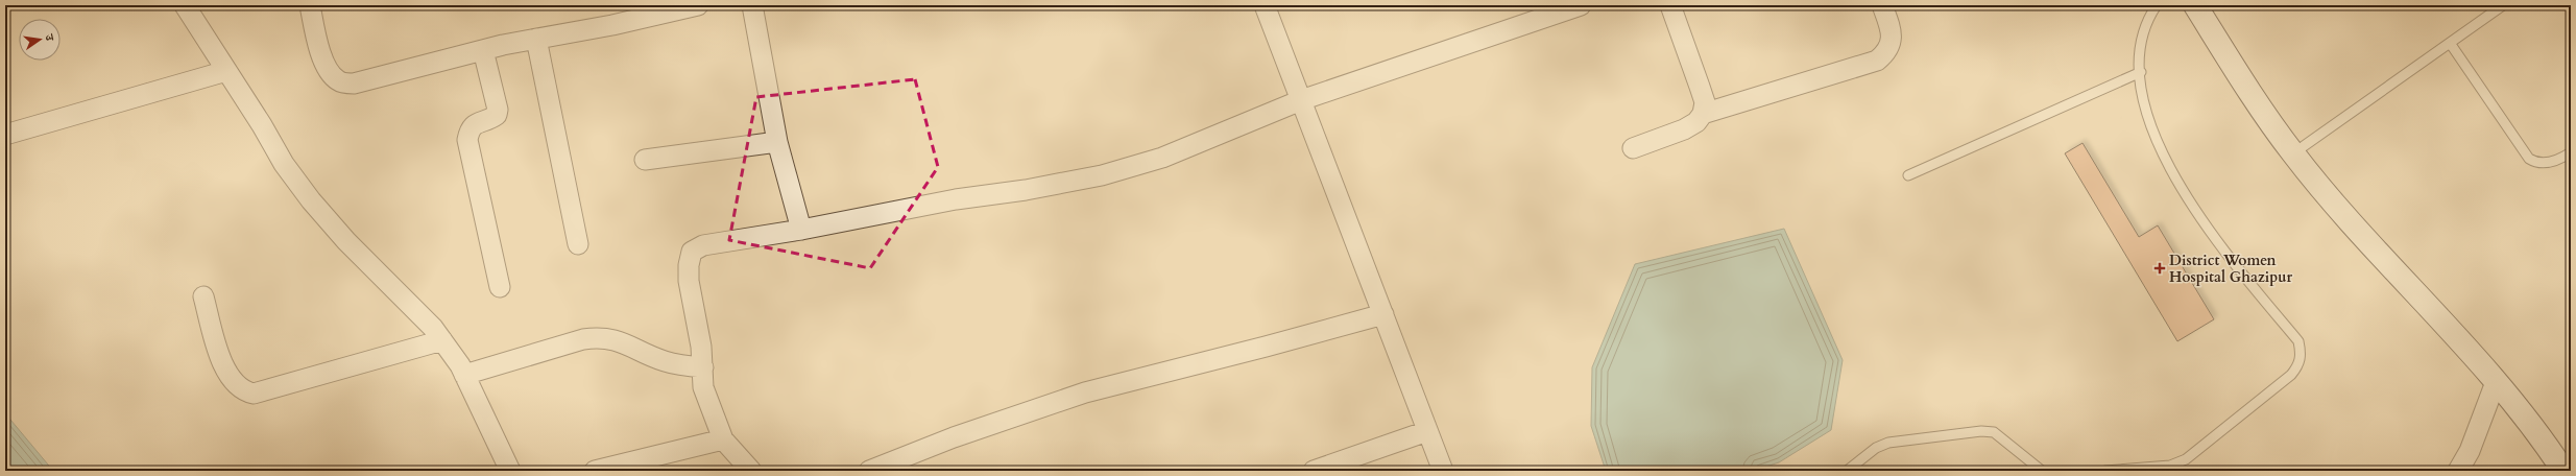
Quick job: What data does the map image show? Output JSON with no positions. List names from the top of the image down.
{
  "places": {
    "health": ["District Women Hospital Ghazipur"]
  },
  "north": "right"
}
